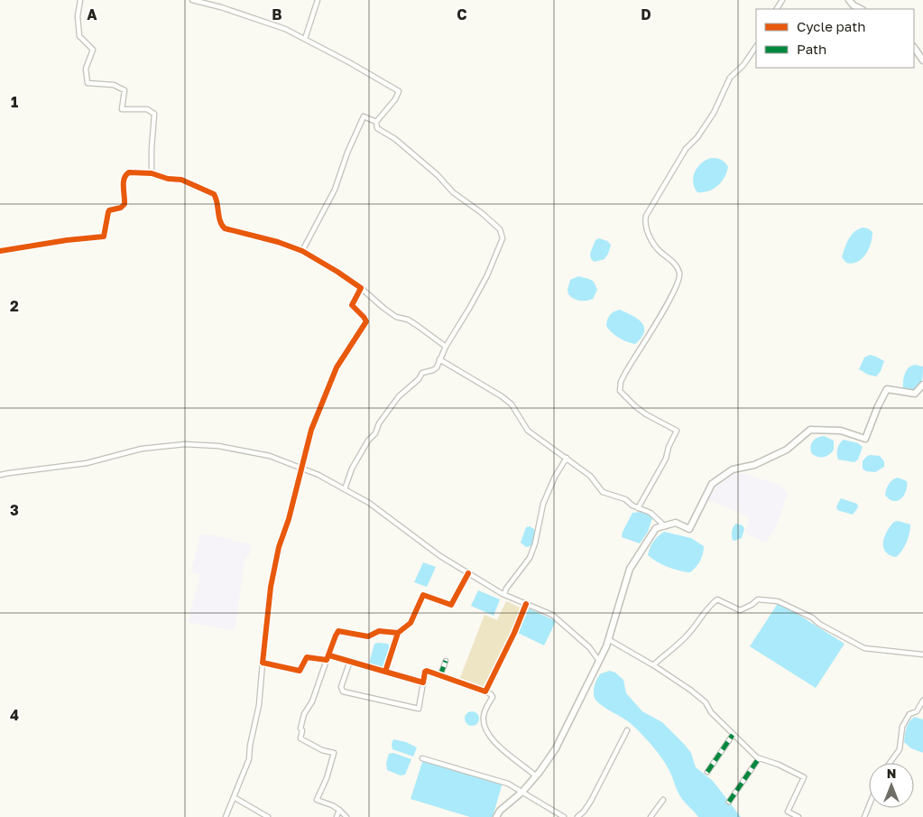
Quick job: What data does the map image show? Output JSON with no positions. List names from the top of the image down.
{
  "legend": ["Cycle path", "Path"],
  "north": "top",
  "grid": {
    "columns": [
      "A",
      "B",
      "C",
      "D"
    ],
    "rows": [
      "1",
      "2",
      "3",
      "4"
    ]
  }
}
